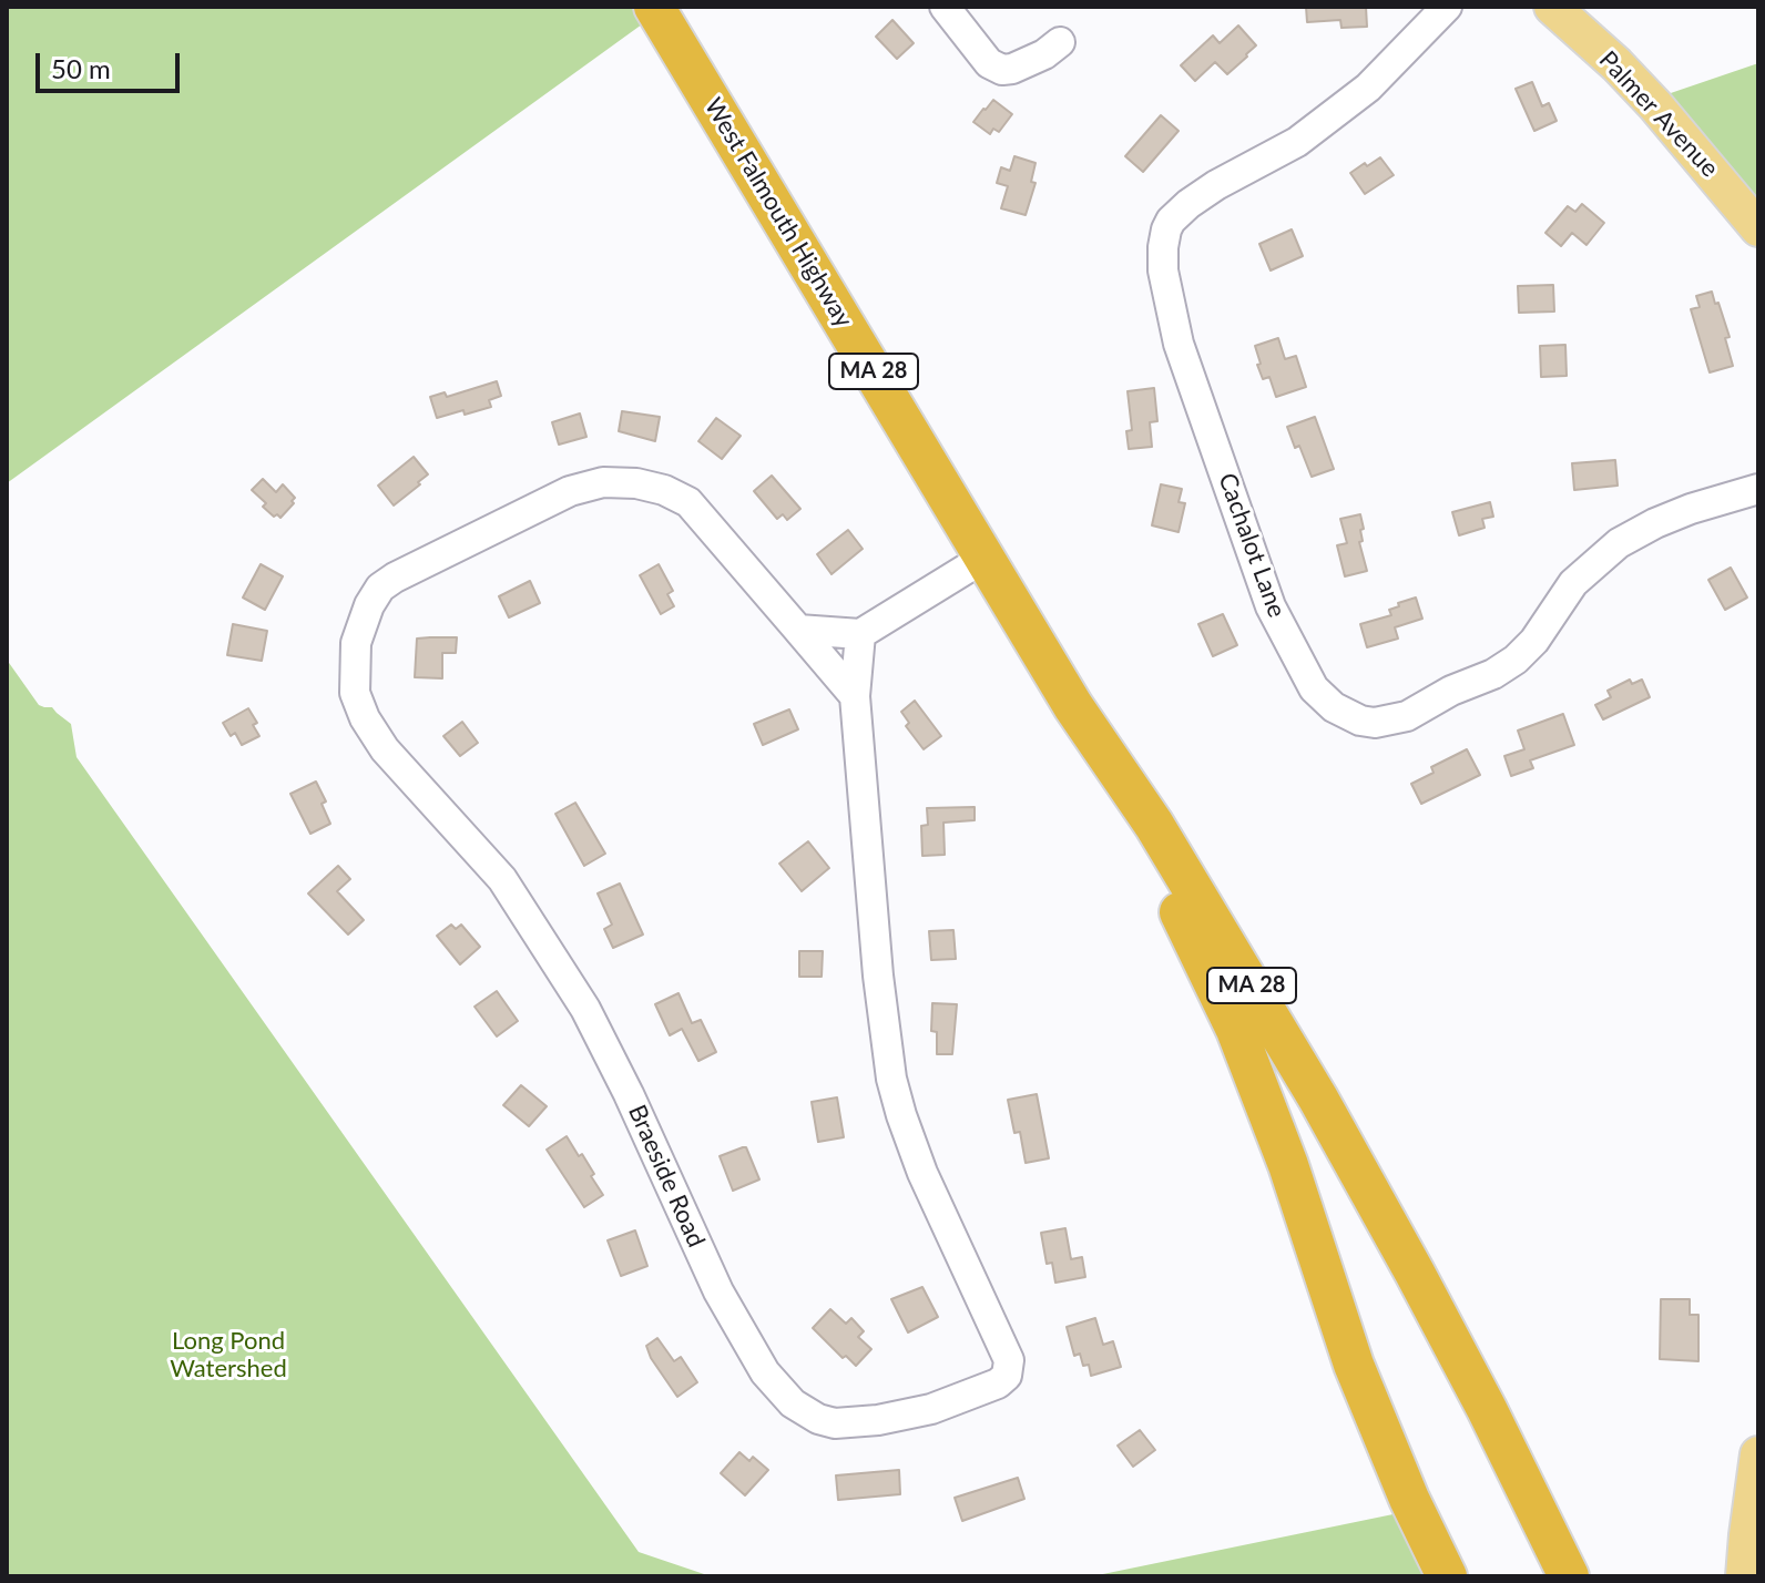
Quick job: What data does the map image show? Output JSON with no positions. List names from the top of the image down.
{
  "streets": {
    "highway": ["West Falmouth Highway", "MA 28"],
    "main road": ["Palmer Avenue"],
    "street": ["Cachalot Lane", "Braeside Road"]
  },
  "crossings": [
    ["West Falmouth Highway", "MA 28"]
  ],
  "parks": ["Long Pond Watershed"],
  "scale_bar": "50 m"
}
